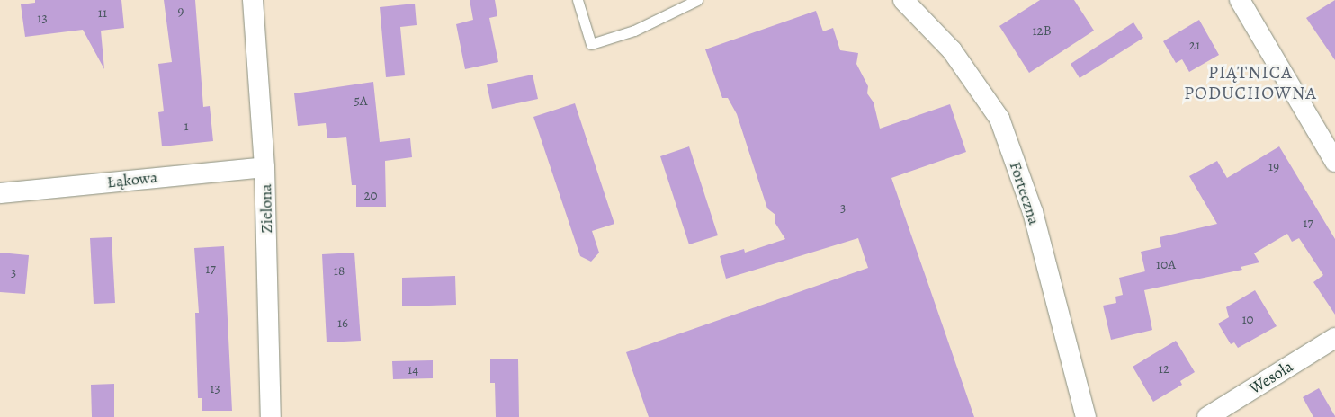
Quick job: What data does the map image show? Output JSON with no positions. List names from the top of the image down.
{
  "streets": {
    "street": [
      "Łąkowa",
      "Forteczna",
      "Zielona",
      "Wesoła"
    ]
  },
  "crossings": [
    ["Łąkowa", "Zielona"]
  ],
  "districts": ["PIĄTNICA PODUCHOWNA"],
  "house_numbers": [
    "9",
    "11",
    "13",
    "12B",
    "21",
    "5A",
    "1",
    "19",
    "20",
    "3",
    "17",
    "10A",
    "17",
    "18",
    "3",
    "10",
    "16",
    "12",
    "14",
    "13"
  ]
}
